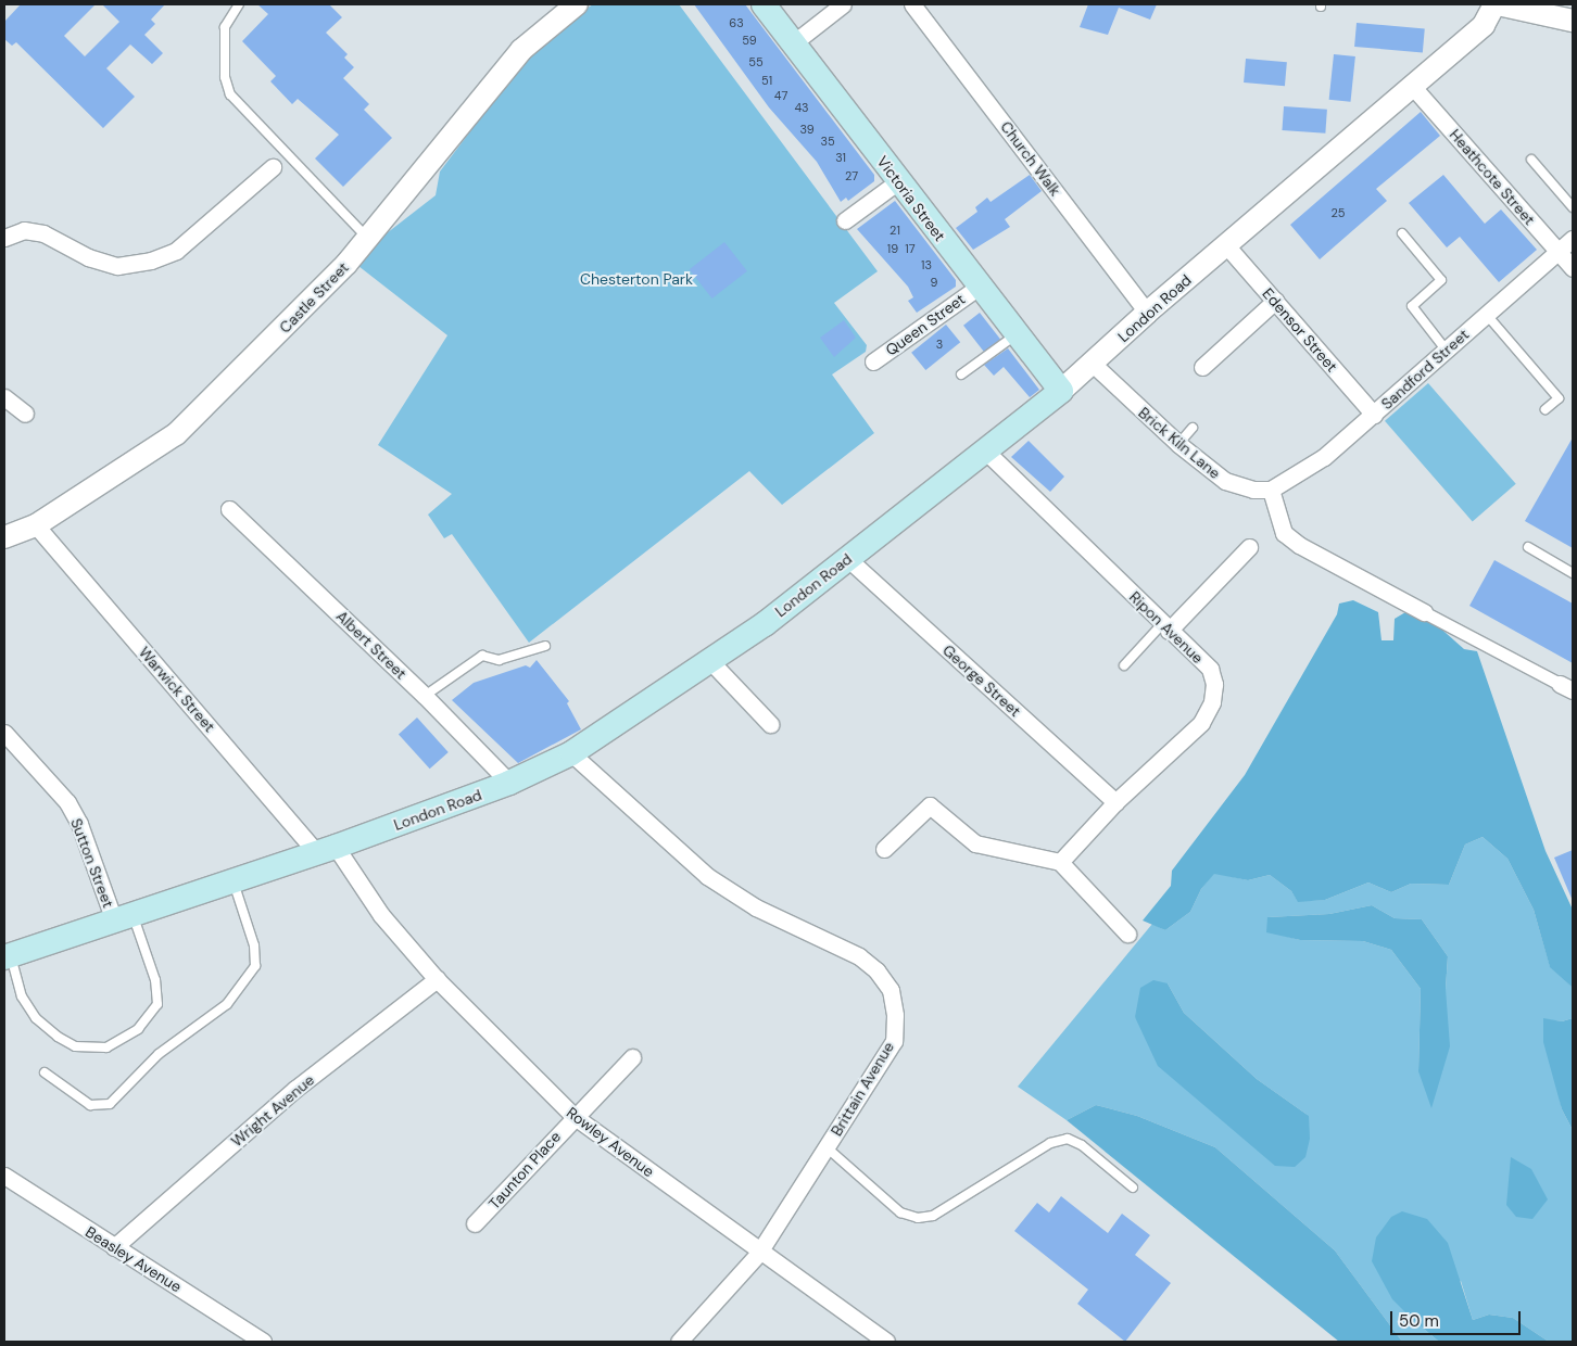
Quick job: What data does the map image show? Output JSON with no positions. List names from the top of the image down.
{
  "streets": {
    "main road": ["Victoria Street", "London Road"],
    "street": [
      "Church Walk",
      "Heathcote Street",
      "Castle Street",
      "Queen Street",
      "Edensor Street",
      "Sandford Street",
      "Brick Kiln Lane",
      "Ripon Avenue",
      "Albert Street",
      "George Street",
      "Warwick Street",
      "Sutton Street",
      "Brittain Avenue",
      "Wright Avenue",
      "Rowley Avenue",
      "Taunton Place",
      "Beasley Avenue"
    ]
  },
  "crossings": [
    ["Church Walk", "London Road"],
    ["Heathcote Street", "London Road"],
    ["Heathcote Street", "Sandford Street"],
    ["Victoria Street", "London Road"],
    ["Victoria Street", "Queen Street"],
    ["Castle Street", "Warwick Street"],
    ["London Road", "Edensor Street"],
    ["London Road", "Brick Kiln Lane"],
    ["London Road", "Ripon Avenue"],
    ["London Road", "Albert Street"],
    ["London Road", "George Street"],
    ["London Road", "Warwick Street"],
    ["London Road", "Sutton Street"],
    ["London Road", "Brittain Avenue"],
    ["London Road", "Rowley Avenue"],
    ["Edensor Street", "Sandford Street"],
    ["Sandford Street", "Brick Kiln Lane"],
    ["Ripon Avenue", "George Street"],
    ["Warwick Street", "Rowley Avenue"],
    ["Brittain Avenue", "Rowley Avenue"],
    ["Wright Avenue", "Rowley Avenue"],
    ["Wright Avenue", "Beasley Avenue"],
    ["Rowley Avenue", "Taunton Place"]
  ],
  "parks": ["Chesterton Park"],
  "house_numbers": [
    "63",
    "59",
    "55",
    "51",
    "47",
    "43",
    "39",
    "35",
    "31",
    "27",
    "25",
    "21",
    "19",
    "17",
    "13",
    "9",
    "3"
  ],
  "scale_bar": "50 m"
}
